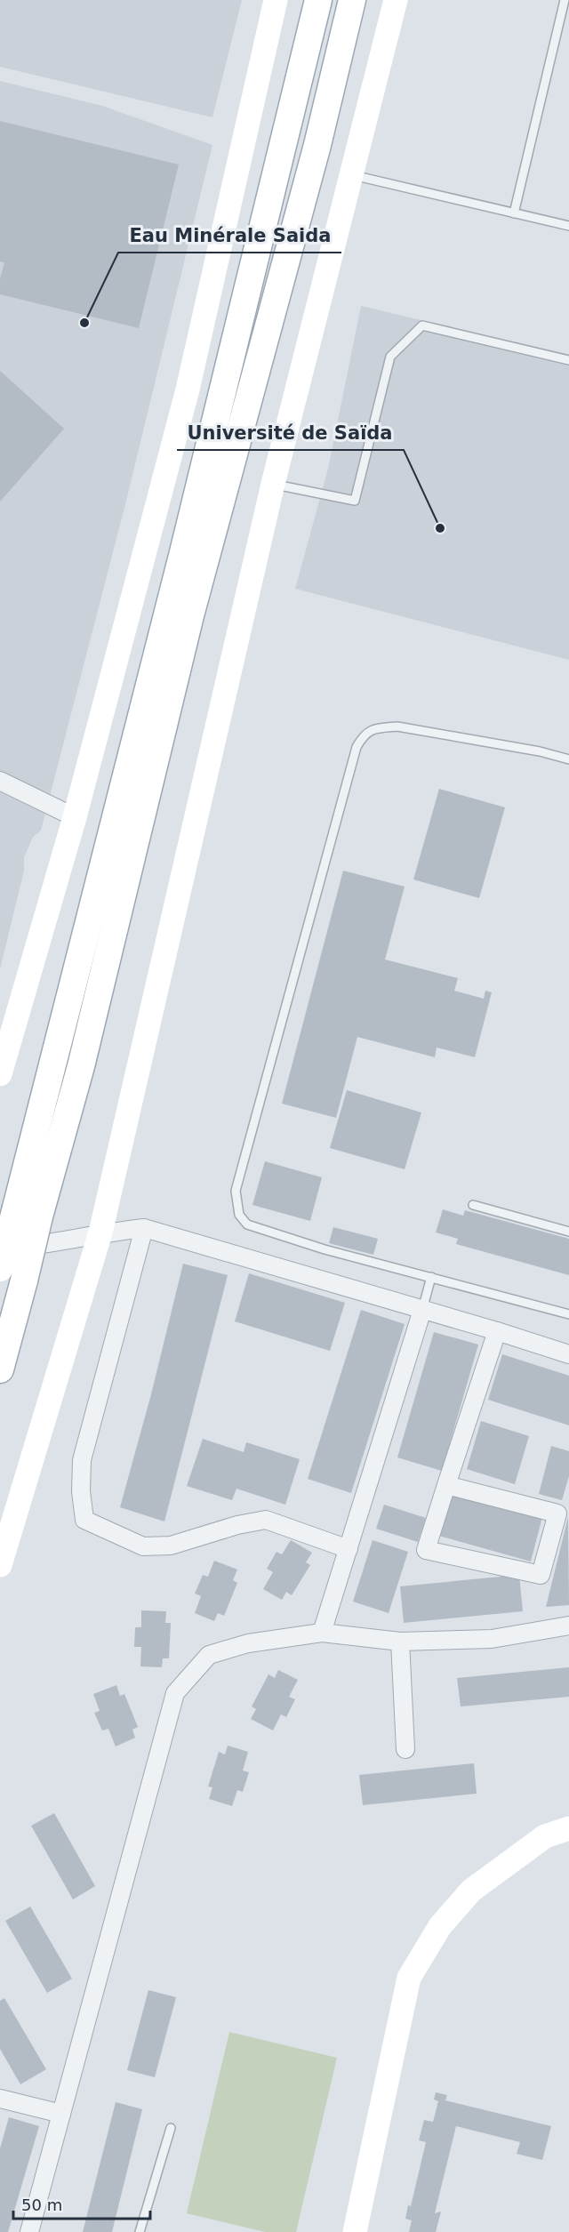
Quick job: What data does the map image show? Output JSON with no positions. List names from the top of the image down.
{
  "places": ["Eau Minérale Saida", "Université de Saïda"],
  "scale_bar": "50 m"
}
